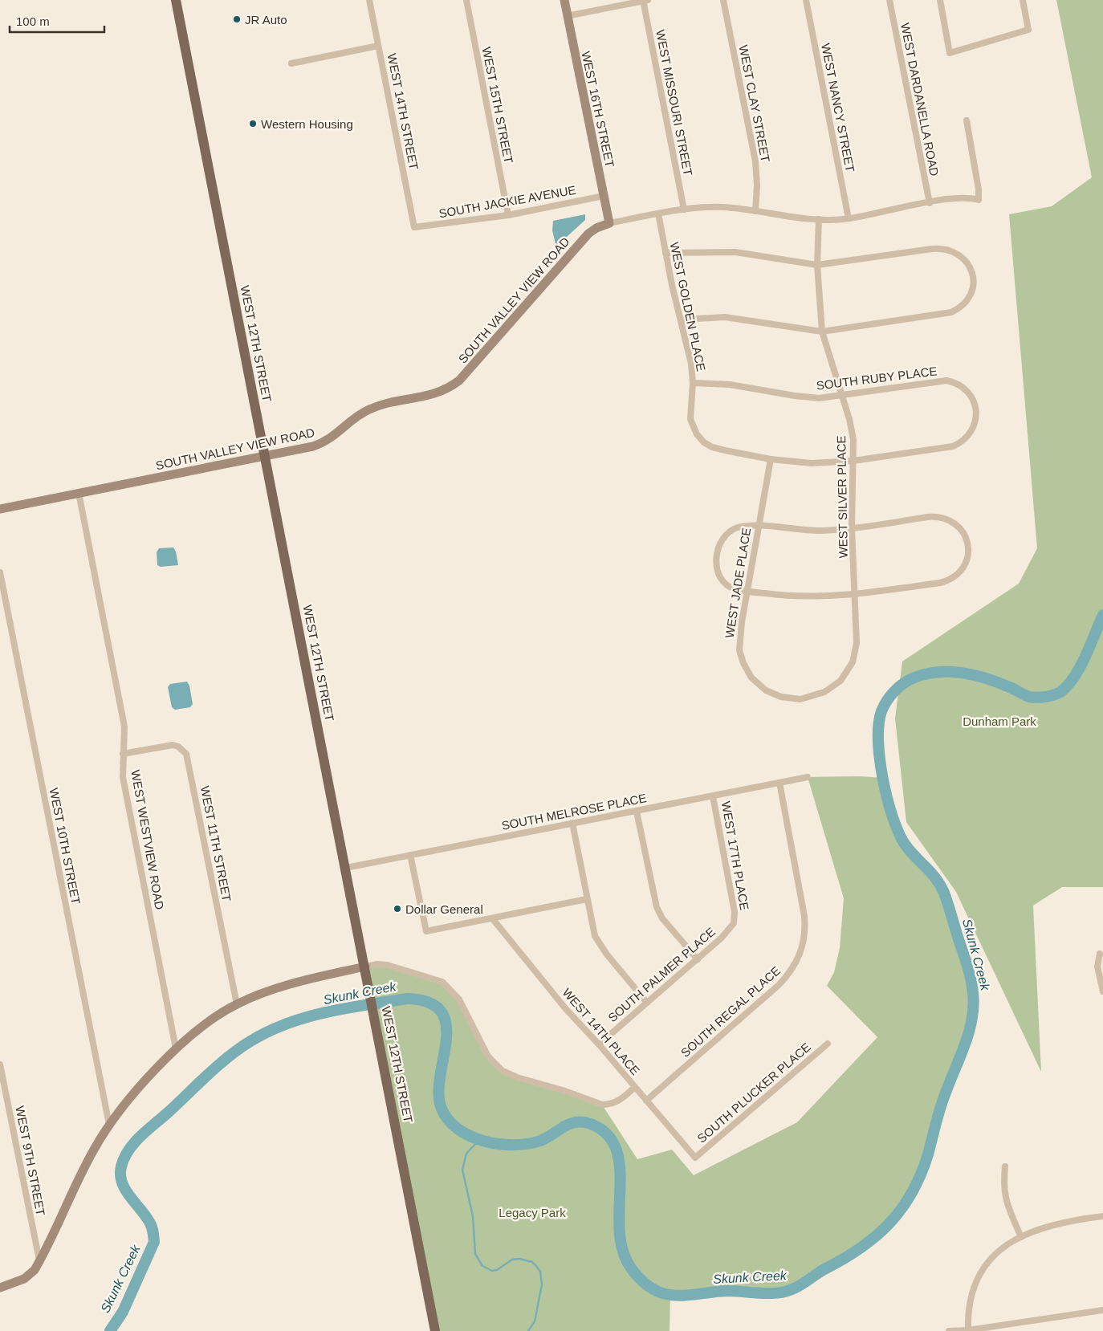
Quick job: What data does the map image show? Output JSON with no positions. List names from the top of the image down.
{
  "streets": {
    "main road": ["WEST 12TH STREET"],
    "street": [
      "WEST DARDANELLA ROAD",
      "WEST MISSOURI STREET",
      "WEST CLAY STREET",
      "WEST 15TH STREET",
      "WEST NANCY STREET",
      "WEST 16TH STREET",
      "WEST 14TH STREET",
      "SOUTH JACKIE AVENUE",
      "SOUTH VALLEY VIEW ROAD",
      "WEST GOLDEN PLACE",
      "SOUTH RUBY PLACE",
      "WEST SILVER PLACE",
      "WEST JADE PLACE",
      "SOUTH MELROSE PLACE",
      "WEST WESTVIEW ROAD",
      "WEST 11TH STREET",
      "WEST 10TH STREET",
      "WEST 17TH PLACE",
      "SOUTH PALMER PLACE",
      "SOUTH REGAL PLACE",
      "WEST 14TH PLACE",
      "SOUTH PLUCKER PLACE",
      "WEST 9TH STREET"
    ]
  },
  "crossings": [
    ["WEST 15TH STREET", "SOUTH JACKIE AVENUE"],
    ["WEST 16TH STREET", "SOUTH JACKIE AVENUE"],
    ["WEST 16TH STREET", "SOUTH VALLEY VIEW ROAD"],
    ["WEST 14TH STREET", "SOUTH JACKIE AVENUE"],
    ["SOUTH VALLEY VIEW ROAD", "WEST 12TH STREET"],
    ["SOUTH VALLEY VIEW ROAD", "WEST WESTVIEW ROAD"],
    ["WEST GOLDEN PLACE", "SOUTH RUBY PLACE"],
    ["WEST GOLDEN PLACE", "WEST JADE PLACE"],
    ["WEST 12TH STREET", "SOUTH MELROSE PLACE"],
    ["SOUTH RUBY PLACE", "WEST SILVER PLACE"],
    ["WEST SILVER PLACE", "WEST JADE PLACE"],
    ["SOUTH MELROSE PLACE", "WEST 17TH PLACE"],
    ["SOUTH MELROSE PLACE", "SOUTH REGAL PLACE"],
    ["WEST WESTVIEW ROAD", "WEST 11TH STREET"],
    ["WEST 17TH PLACE", "SOUTH PALMER PLACE"],
    ["SOUTH PALMER PLACE", "WEST 14TH PLACE"],
    ["SOUTH REGAL PLACE", "WEST 14TH PLACE"],
    ["WEST 14TH PLACE", "SOUTH PLUCKER PLACE"]
  ],
  "water": ["Skunk Creek"],
  "parks": ["Dunham Park", "Legacy Park"],
  "places": ["JR Auto", "Western Housing", "Dollar General"],
  "scale_bar": "100 m"
}
